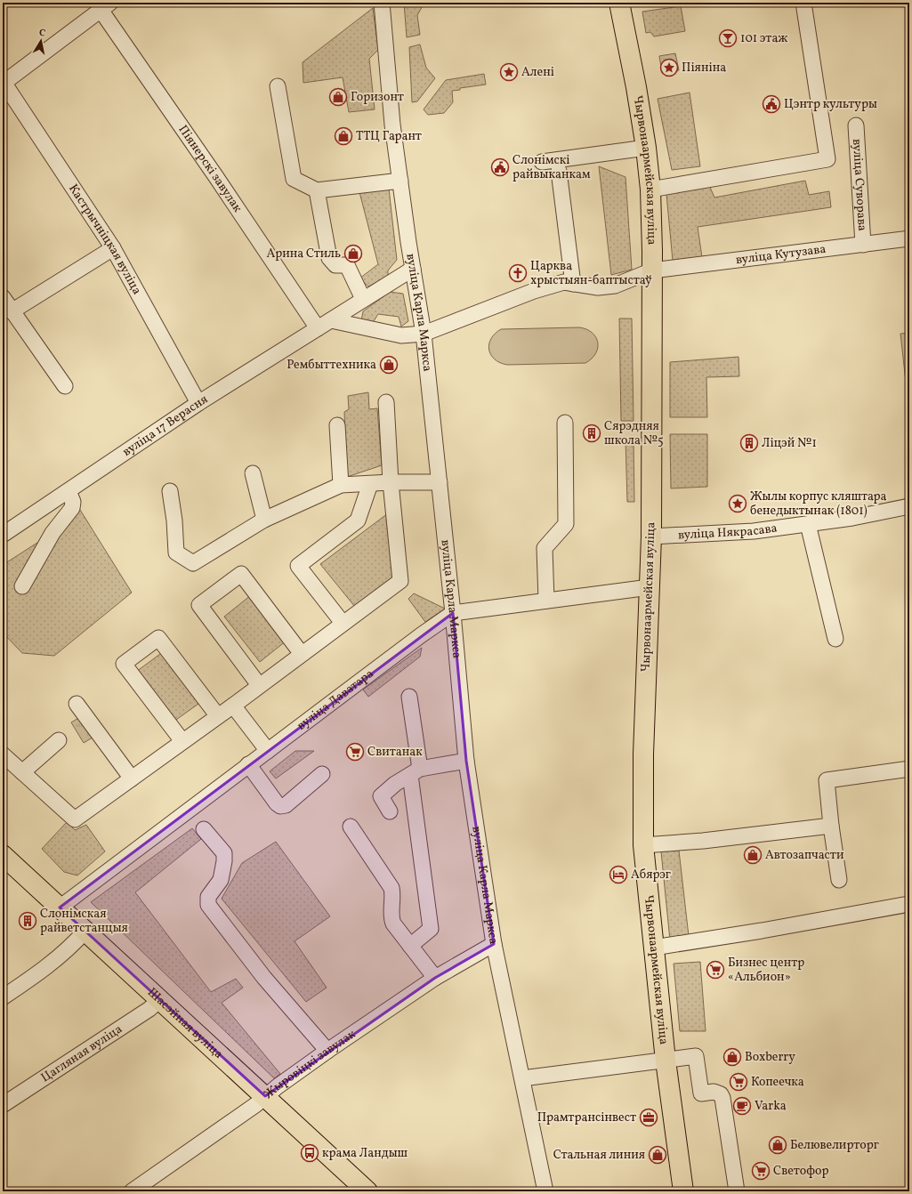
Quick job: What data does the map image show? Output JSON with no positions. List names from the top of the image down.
{
  "streets": {
    "main road": ["Чырвонаармейская вуліца", "Шасэйная вуліца"],
    "street": [
      "Піянерскі завулак",
      "вуліца Суворава",
      "Кастрычніцкая вуліца",
      "вуліца Кутузава",
      "вуліца Карла Маркса",
      "вуліца 17 Верасня",
      "вуліца Някрасава",
      "вуліца Даватара",
      "Цагляная вуліца",
      "Жыровіцкі завулак"
    ]
  },
  "crossings": [
    ["Піянерскі завулак", "вуліца 17 Верасня"],
    ["Чырвонаармейская вуліца", "вуліца Кутузава"],
    ["Чырвонаармейская вуліца", "вуліца Някрасава"],
    ["Чырвонаармейская вуліца", "вуліца Даватара"],
    ["вуліца Суворава", "вуліца Кутузава"],
    ["Кастрычніцкая вуліца", "вуліца 17 Верасня"],
    ["вуліца Карла Маркса", "вуліца 17 Верасня"],
    ["вуліца Карла Маркса", "вуліца Даватара"],
    ["вуліца Карла Маркса", "Жыровіцкі завулак"],
    ["вуліца Даватара", "Шасэйная вуліца"],
    ["Шасэйная вуліца", "Цагляная вуліца"],
    ["Шасэйная вуліца", "Жыровіцкі завулак"]
  ],
  "places": {
    "bar": ["101 этаж"],
    "place": ["Піяніна", "Алені", "Жылы корпус кляштара бенедыктынак (1801)"],
    "shop": [
      "Горизонт",
      "ТТЦ Гарант",
      "Арина Стиль",
      "Рембыттехника",
      "Автозапчасти",
      "Boxberry",
      "Белювелирторг",
      "Стальная линия"
    ],
    "public building": ["Цэнтр культуры", "Слонімскі райвыканкам"],
    "church": ["Царква хрыстыян-баптыстаў"],
    "building": ["Сярэдняя школа №5", "Ліцэй №1", "Слонімская райветстанцыя"],
    "supermarket": [
      "Свитанак",
      "Бизнес центр «Альбион»",
      "Копеечка",
      "Светофор"
    ],
    "hotel": ["Абярэг"],
    "cafe": ["Varka"],
    "office": ["Прамтрансінвест"],
    "bus stop": ["крама Ландыш"]
  },
  "north": "top"
}
